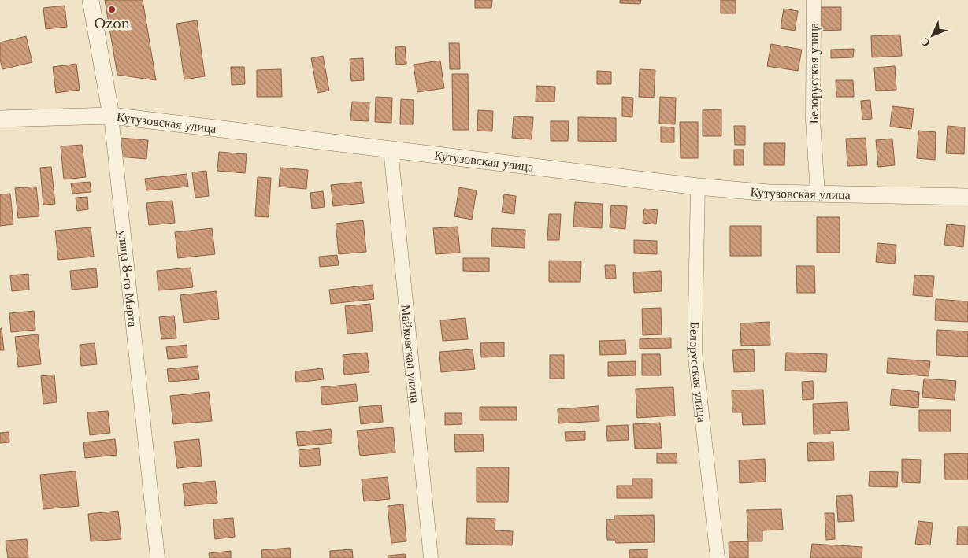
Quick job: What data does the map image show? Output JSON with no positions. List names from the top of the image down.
{
  "streets": {
    "street": [
      "Белорусская улица",
      "Кутузовская улица",
      "улица 8-го Марта",
      "Майковская улица"
    ]
  },
  "crossings": [
    ["Белорусская улица", "Кутузовская улица"],
    ["Кутузовская улица", "улица 8-го Марта"],
    ["Кутузовская улица", "Майковская улица"]
  ],
  "places": ["Ozon"],
  "north": "bottom left"
}
